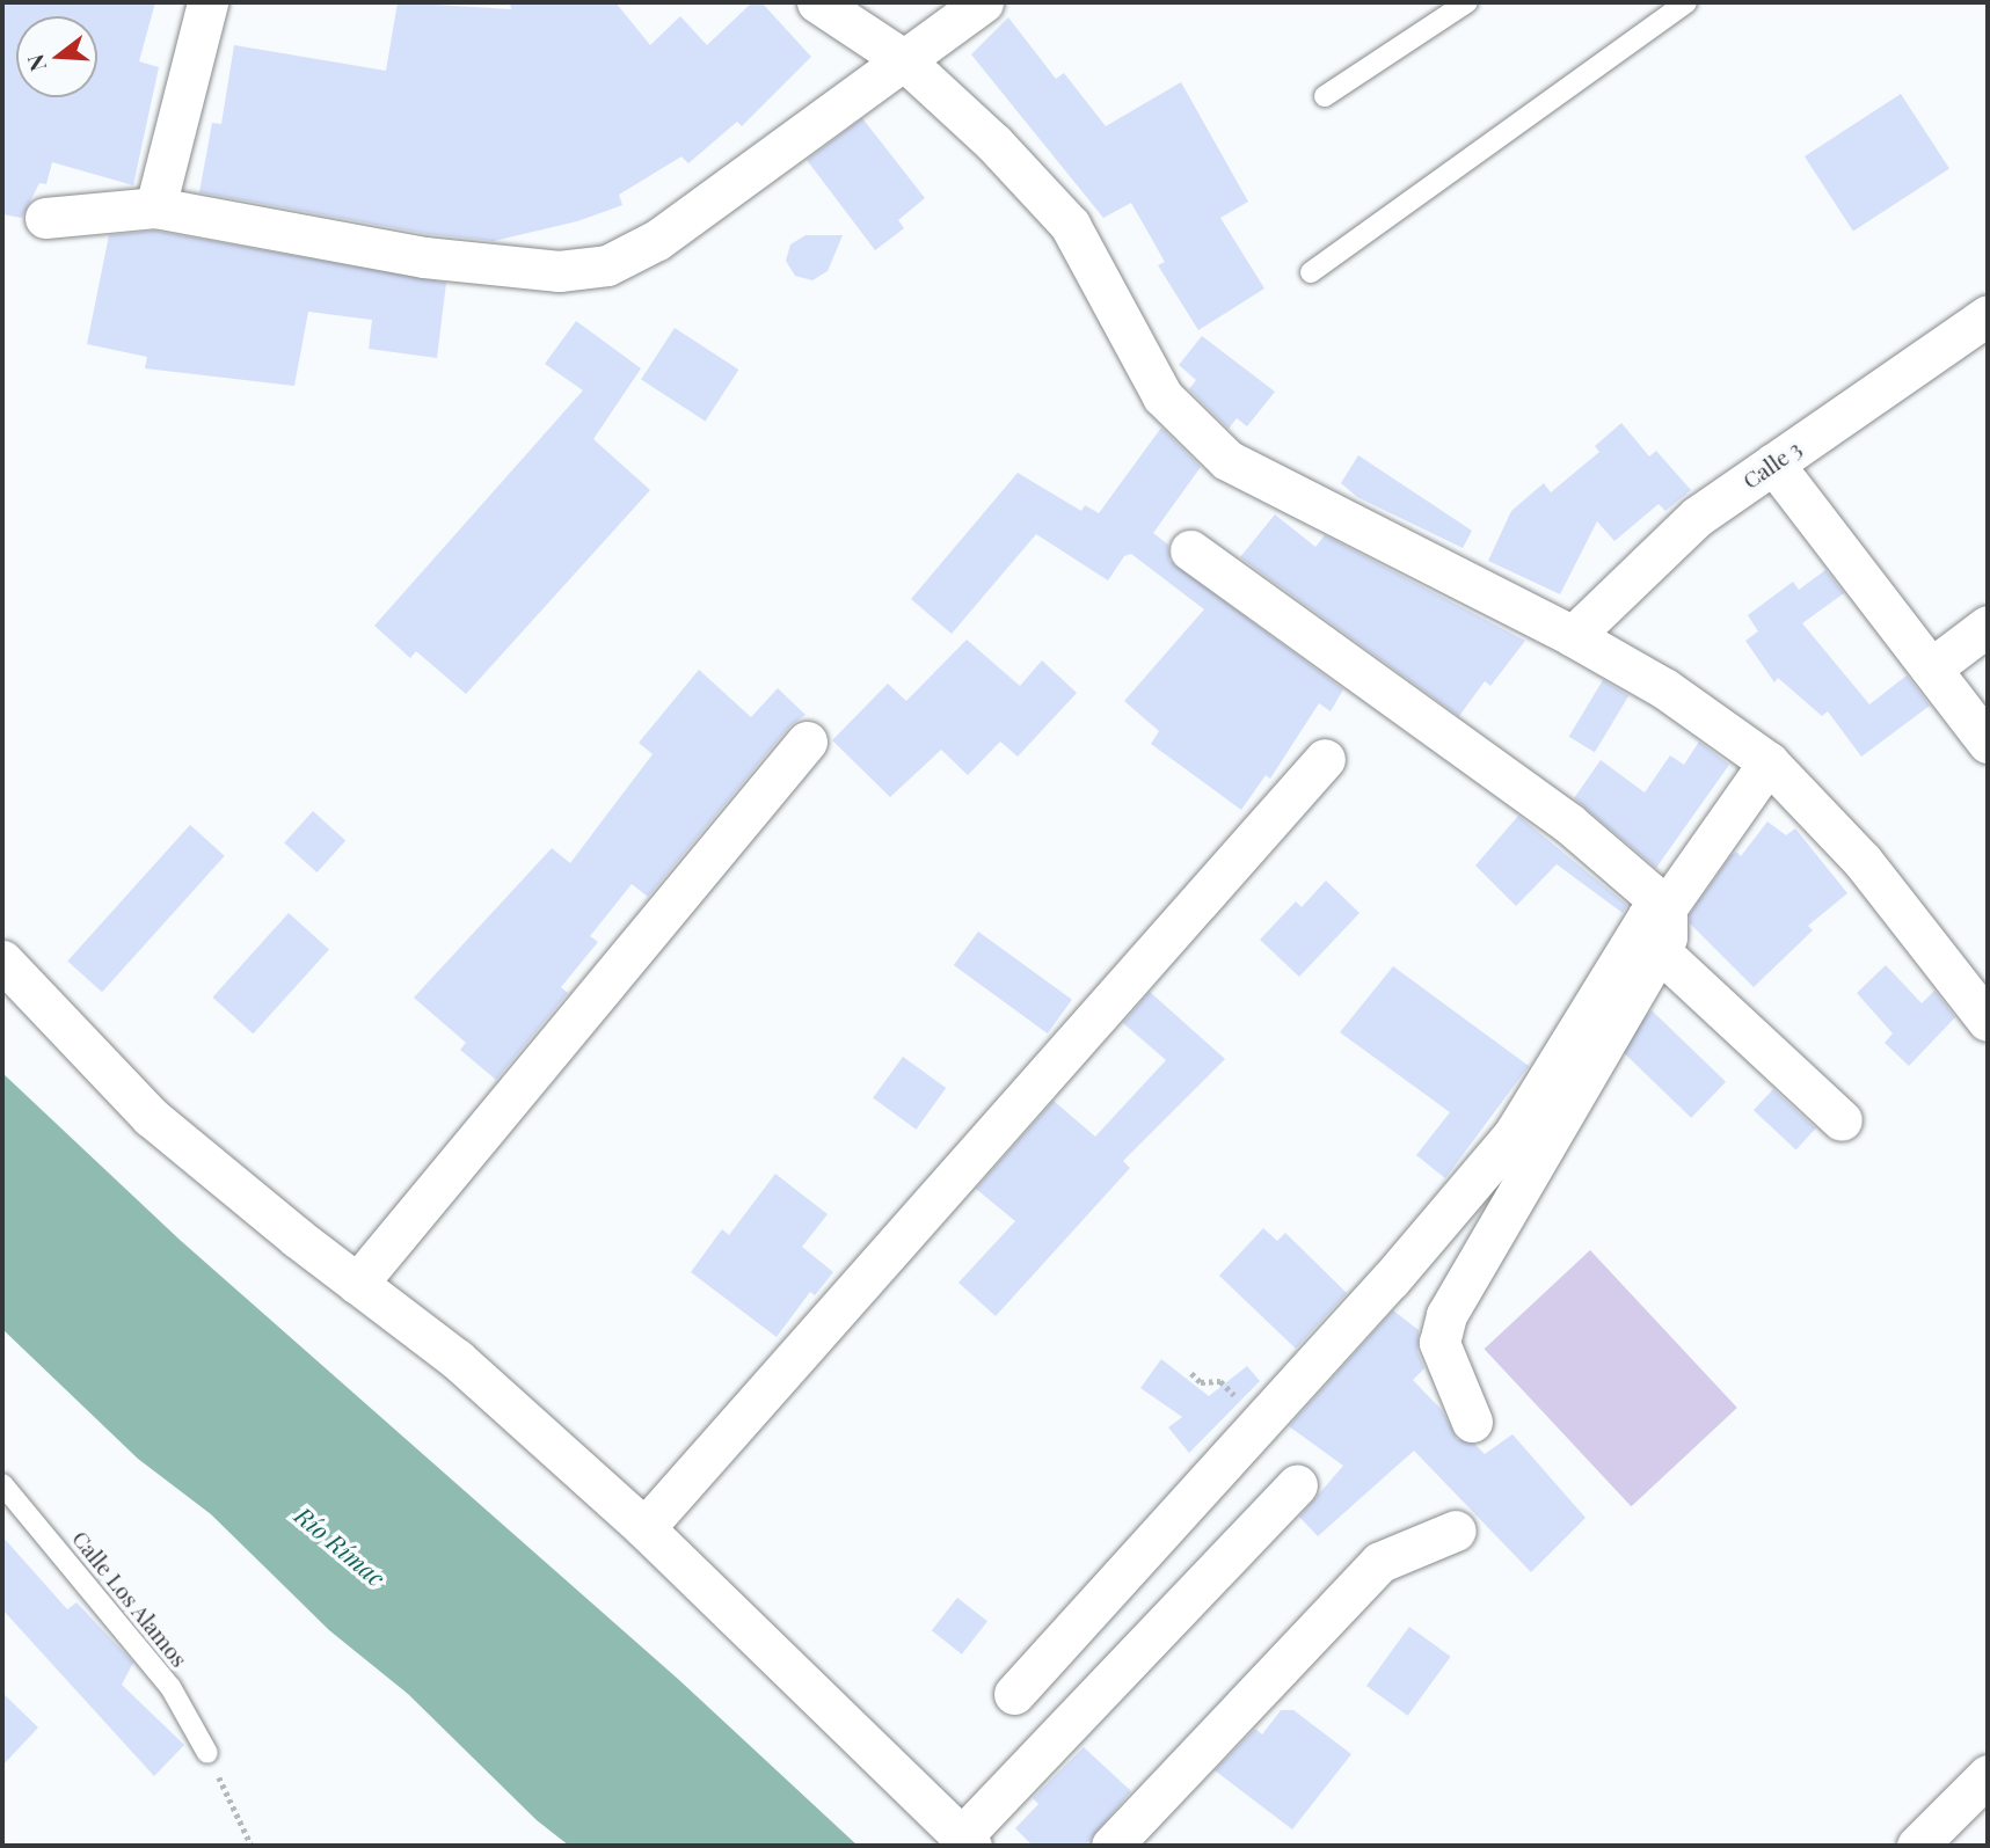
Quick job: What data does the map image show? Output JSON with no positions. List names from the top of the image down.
{
  "streets": {
    "street": ["Calle 3"],
    "lane": ["Calle Los Alamos"]
  },
  "water": ["Río Rímac"],
  "north": "left"
}
